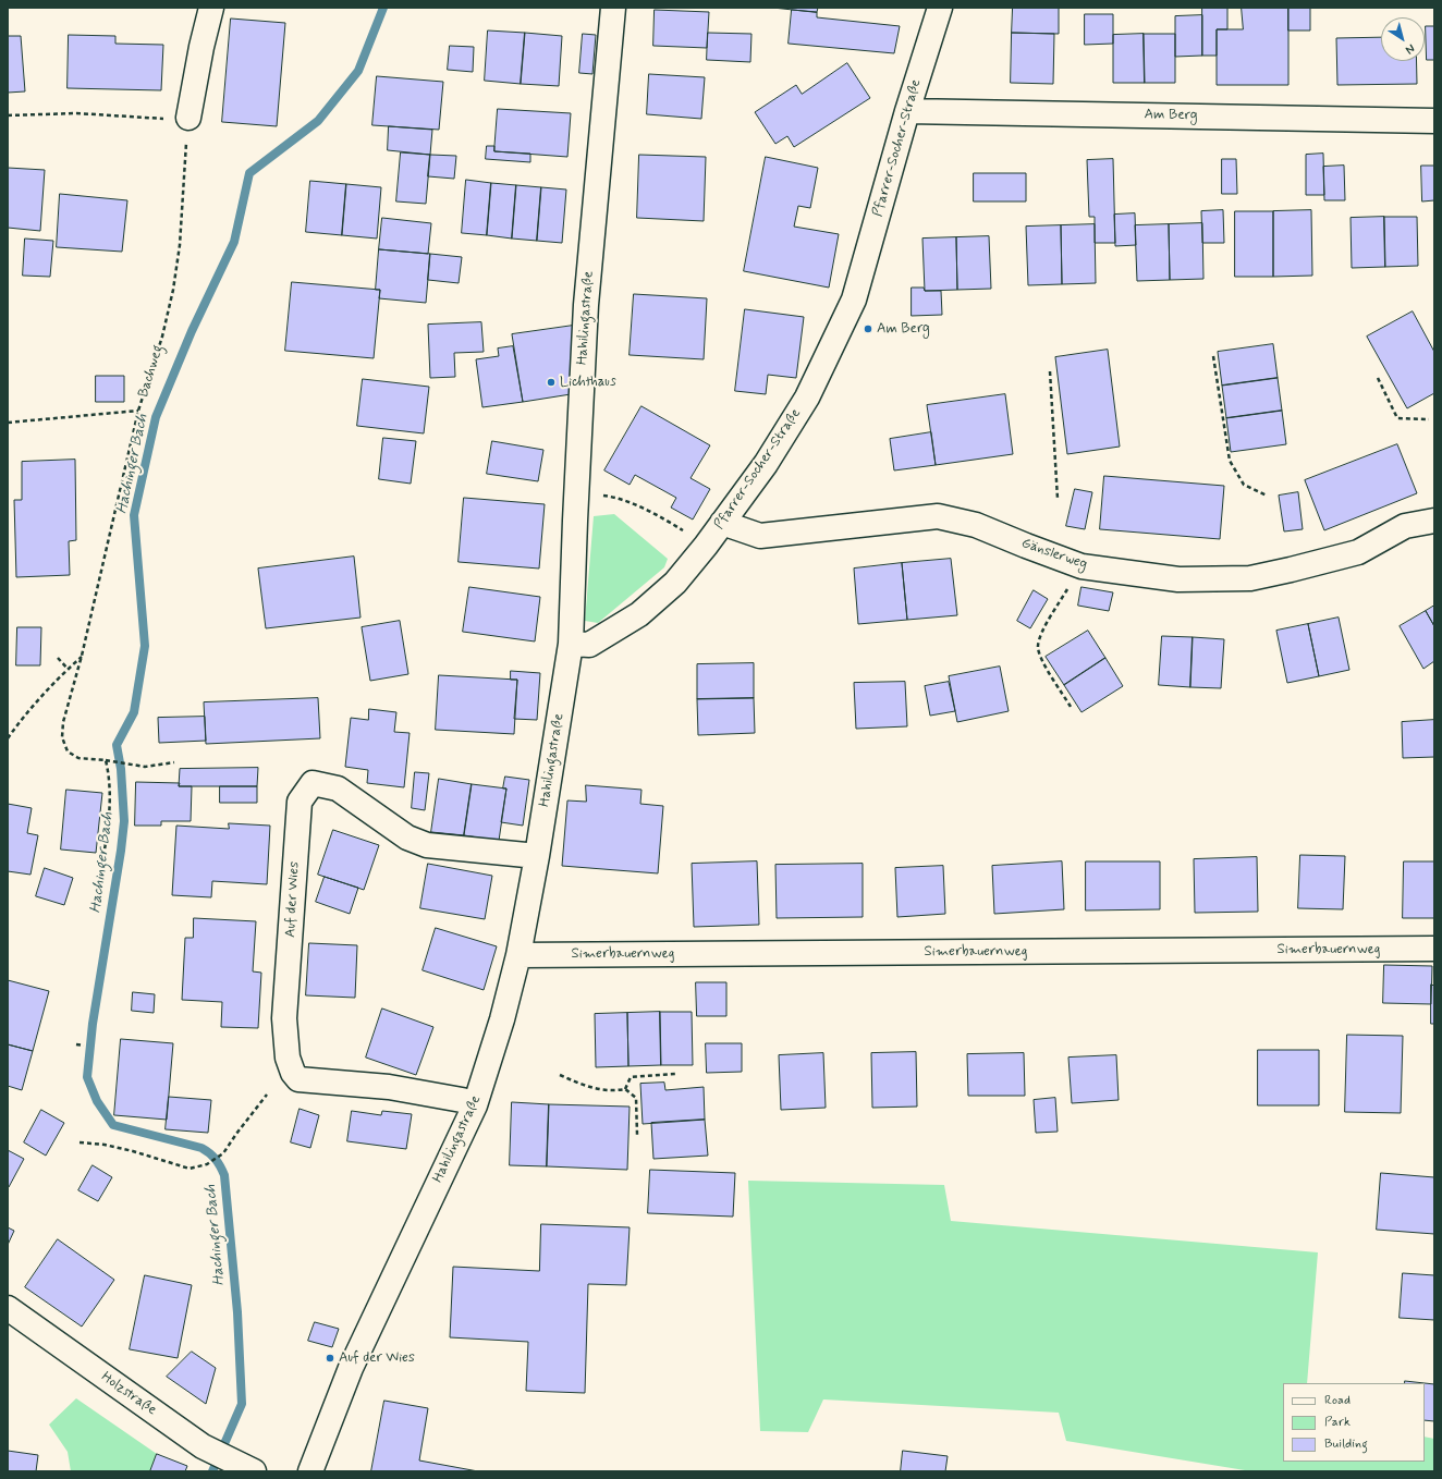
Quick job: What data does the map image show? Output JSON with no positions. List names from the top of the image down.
{
  "streets": {
    "street": [
      "Am Berg",
      "Pfarrer-Socher-Straße",
      "Hahilingastraße",
      "Gänslerweg",
      "Auf der Wies",
      "Simerbauernweg",
      "Holzstraße"
    ],
    "path": ["Bachweg"]
  },
  "crossings": [
    ["Am Berg", "Pfarrer-Socher-Straße"],
    ["Pfarrer-Socher-Straße", "Hahilingastraße"],
    ["Pfarrer-Socher-Straße", "Gänslerweg"],
    ["Hahilingastraße", "Auf der Wies"],
    ["Hahilingastraße", "Simerbauernweg"]
  ],
  "water": ["Hachinger Bach"],
  "places": ["Am Berg", "Lichthaus", "Auf der Wies"],
  "legend": ["Road", "Park", "Building"],
  "north": "bottom right"
}
